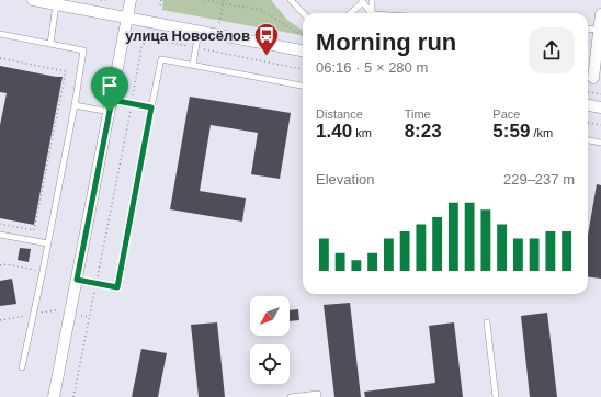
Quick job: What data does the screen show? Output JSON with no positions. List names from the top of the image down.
{
  "places": {
    "bus stop": ["улица Новосёлов"]
  },
  "north": "bottom left",
  "page": {
    "heading": ["Morning run", "06:16 · 5 × 280 m"],
    "stats": [
      ["Distance", "1.40 km"],
      ["Time", "8:23"],
      ["Pace", "5:59 /km"]
    ],
    "chart": ["Elevation", "229–237 m"]
  }
}
